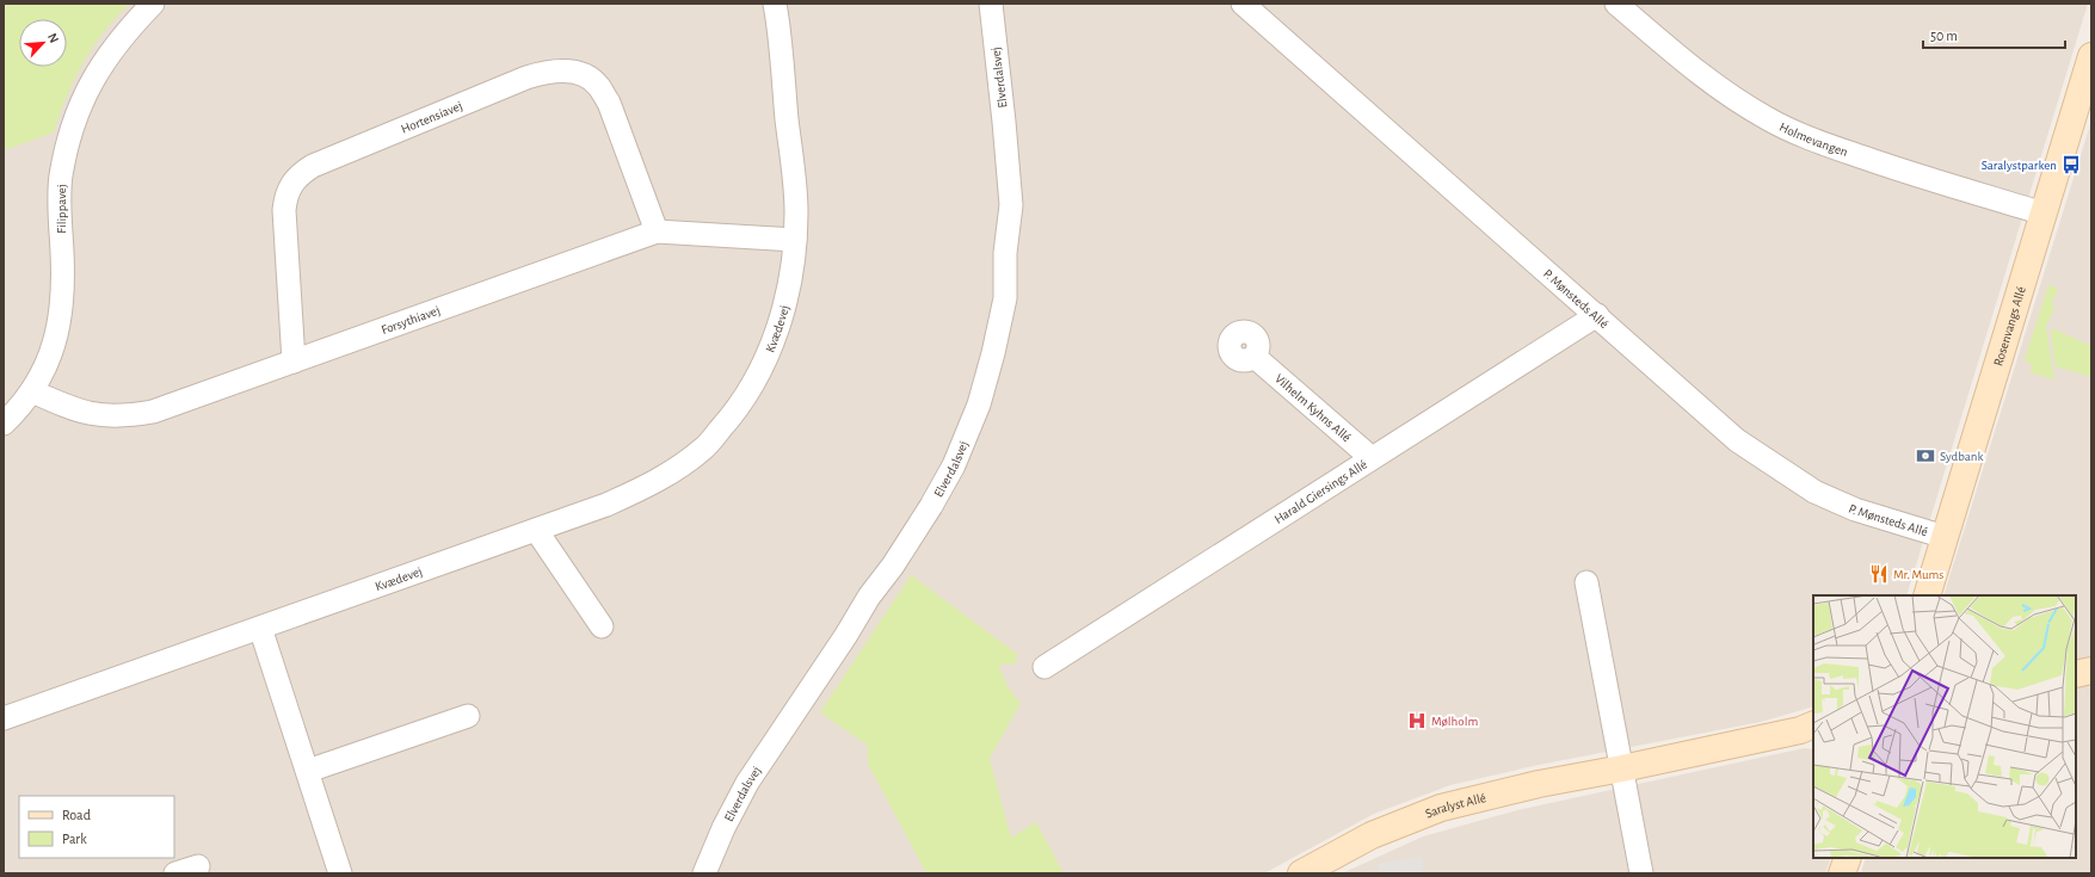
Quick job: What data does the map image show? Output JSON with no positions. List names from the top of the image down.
{
  "streets": {
    "street": [
      "Elverdalsvej",
      "Hortensiavej",
      "Holmevangen",
      "Filippavej",
      "P. Mønsteds Allé",
      "Forsythiavej",
      "Rosenvangs Allé",
      "Kvædevej",
      "Vilhelm Kyhns Allé",
      "Harald Giersings Allé",
      "Saralyst Allé"
    ]
  },
  "crossings": [
    ["Hortensiavej", "Forsythiavej"],
    ["Holmevangen", "Rosenvangs Allé"],
    ["Filippavej", "Forsythiavej"],
    ["P. Mønsteds Allé", "Rosenvangs Allé"],
    ["P. Mønsteds Allé", "Harald Giersings Allé"],
    ["Forsythiavej", "Kvædevej"],
    ["Vilhelm Kyhns Allé", "Harald Giersings Allé"]
  ],
  "places": {
    "bus stop": ["Saralystparken"],
    "bank": ["Sydbank"],
    "restaurant": ["Mr. Mums"],
    "hospital": ["Mølholm"]
  },
  "legend": ["Road", "Park"],
  "scale_bar": "50 m",
  "north": "top right"
}
